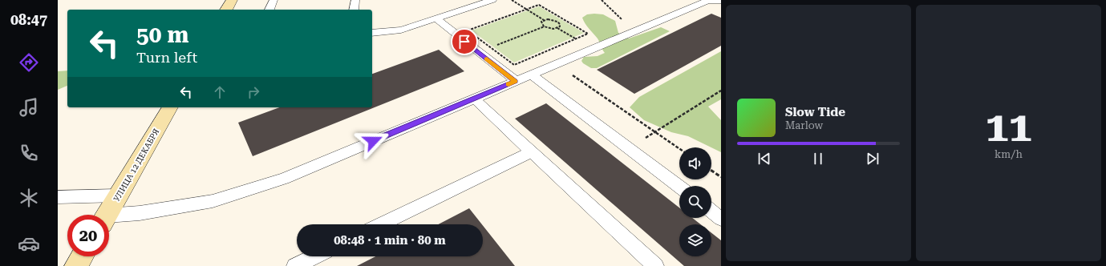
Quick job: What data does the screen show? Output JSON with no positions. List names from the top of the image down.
{
  "streets": {
    "main road": ["УЛИЦА 12 ДЕКАБРЯ"]
  },
  "page": {
    "tabs": "08:47",
    "tile": ["11", "km/h"],
    "turn": ["50 m", "Turn left"],
    "song": ["Slow Tide", "Marlow"],
    "limit": "20",
    "trip": "08:48 · 1 min · 80 m"
  }
}
